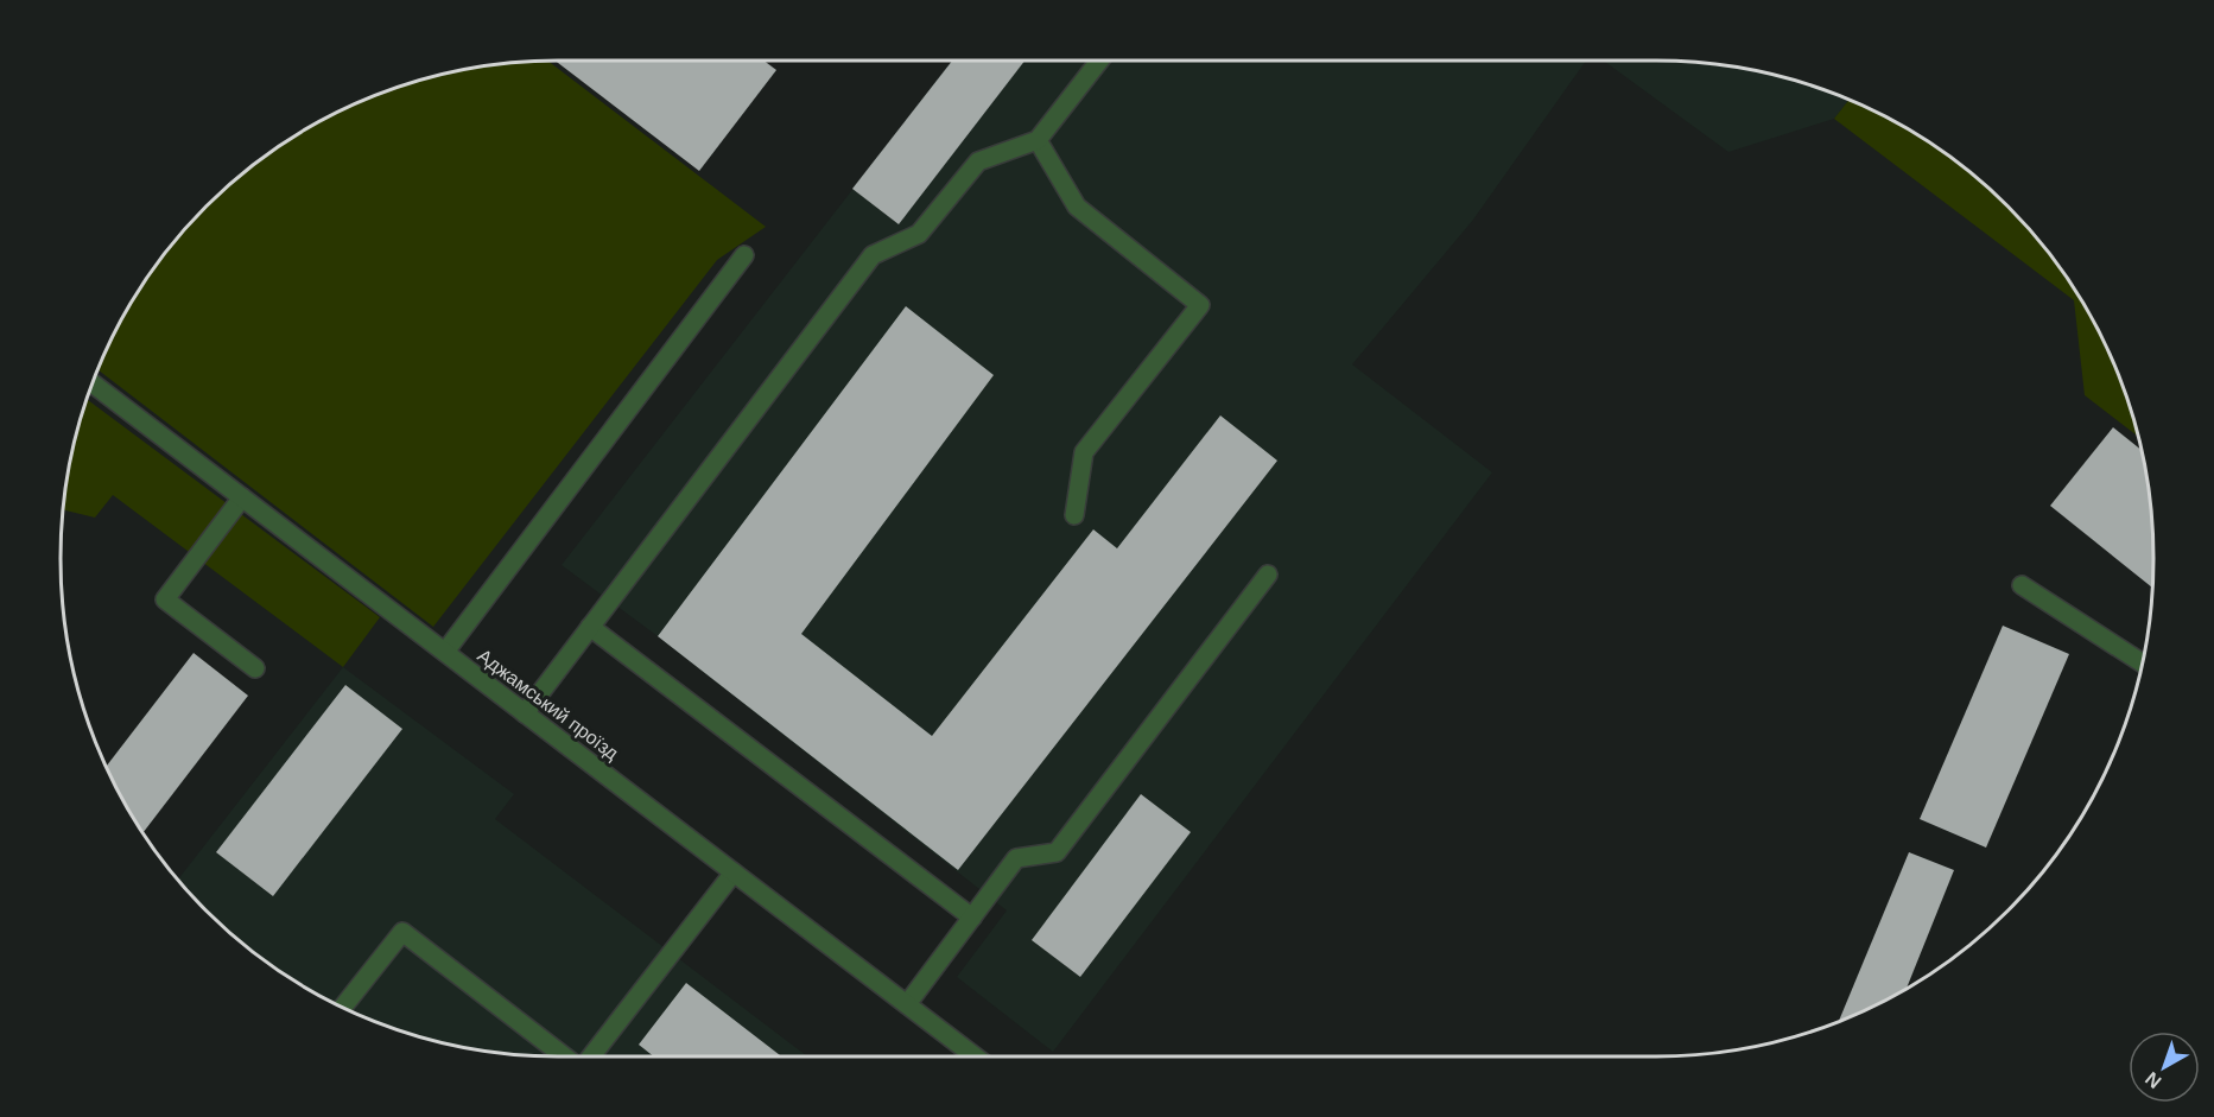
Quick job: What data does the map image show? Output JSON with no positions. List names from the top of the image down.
{
  "streets": {
    "street": ["Аджамський проїзд"]
  },
  "north": "bottom left"
}
